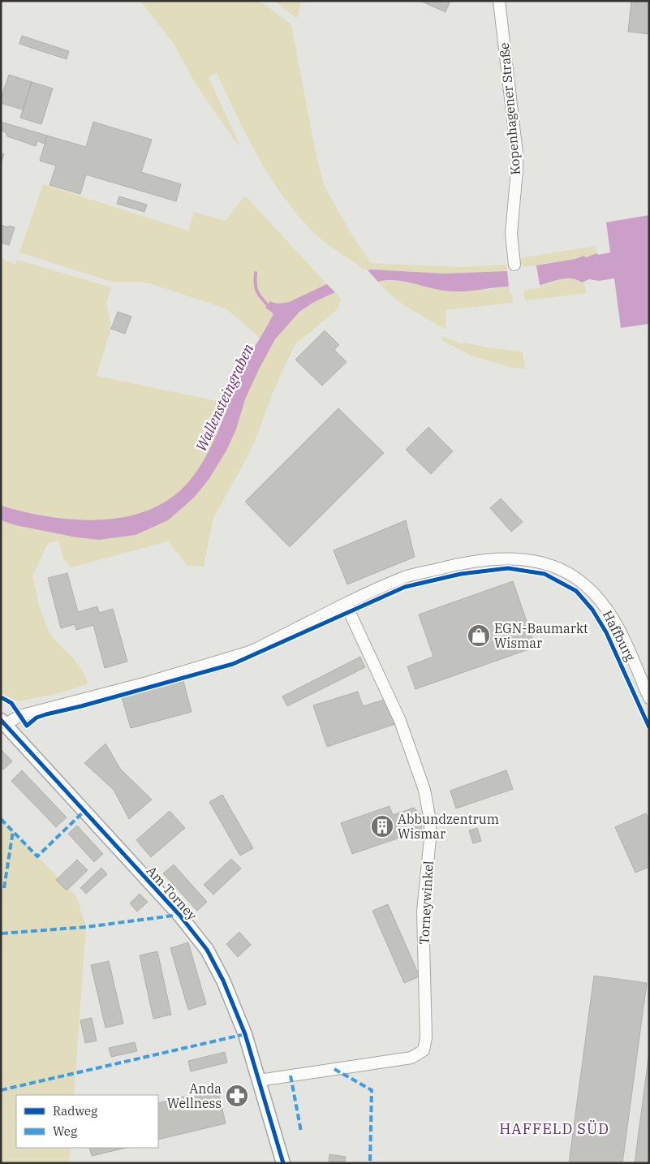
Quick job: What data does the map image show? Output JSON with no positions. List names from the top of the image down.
{
  "streets": {
    "street": [
      "Kopenhagener Straße",
      "Haffburg",
      "Am Torney",
      "Torneywinkel"
    ]
  },
  "crossings": [
    ["Haffburg", "Am Torney"],
    ["Haffburg", "Torneywinkel"],
    ["Am Torney", "Torneywinkel"]
  ],
  "districts": ["HAFFELD SÜD"],
  "water": ["Wallensteingraben"],
  "places": {
    "shop": ["EGN-Baumarkt Wismar"],
    "building": ["Abbundzentrum Wismar"],
    "pharmacy": ["Anda Wellness"]
  },
  "legend": ["Radweg", "Weg"]
}
